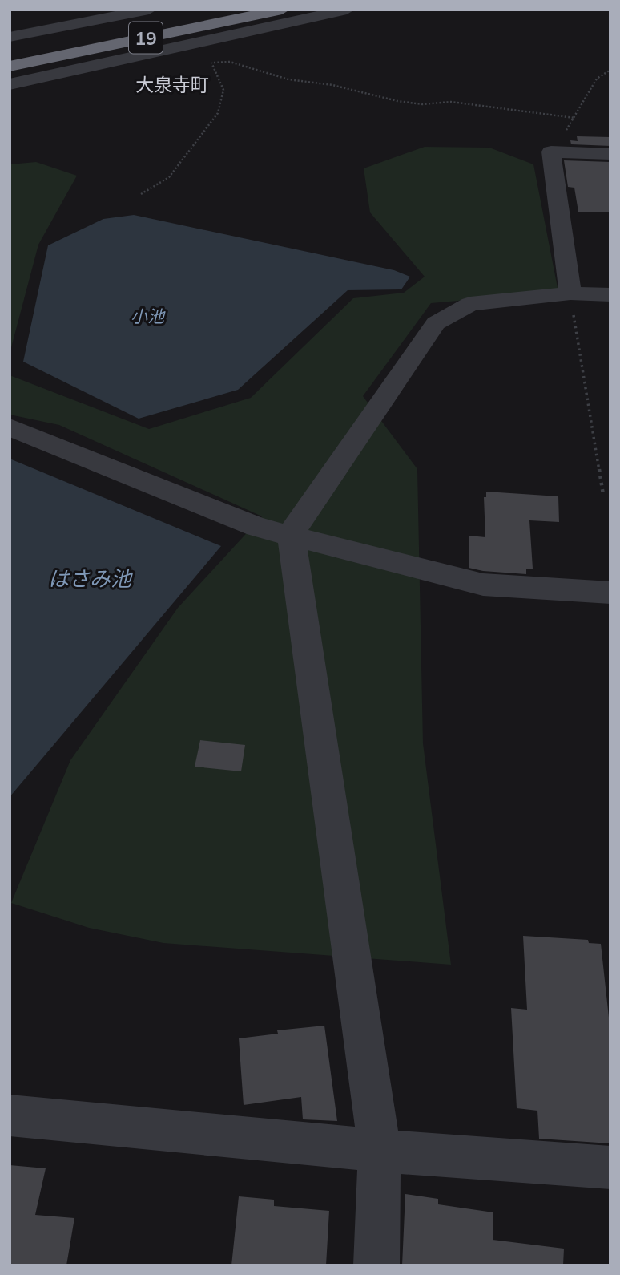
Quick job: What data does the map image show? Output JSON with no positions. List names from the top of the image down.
{
  "streets": {
    "highway": ["19"]
  },
  "districts": ["大泉寺町"],
  "water": ["小池", "はさみ池"]
}
